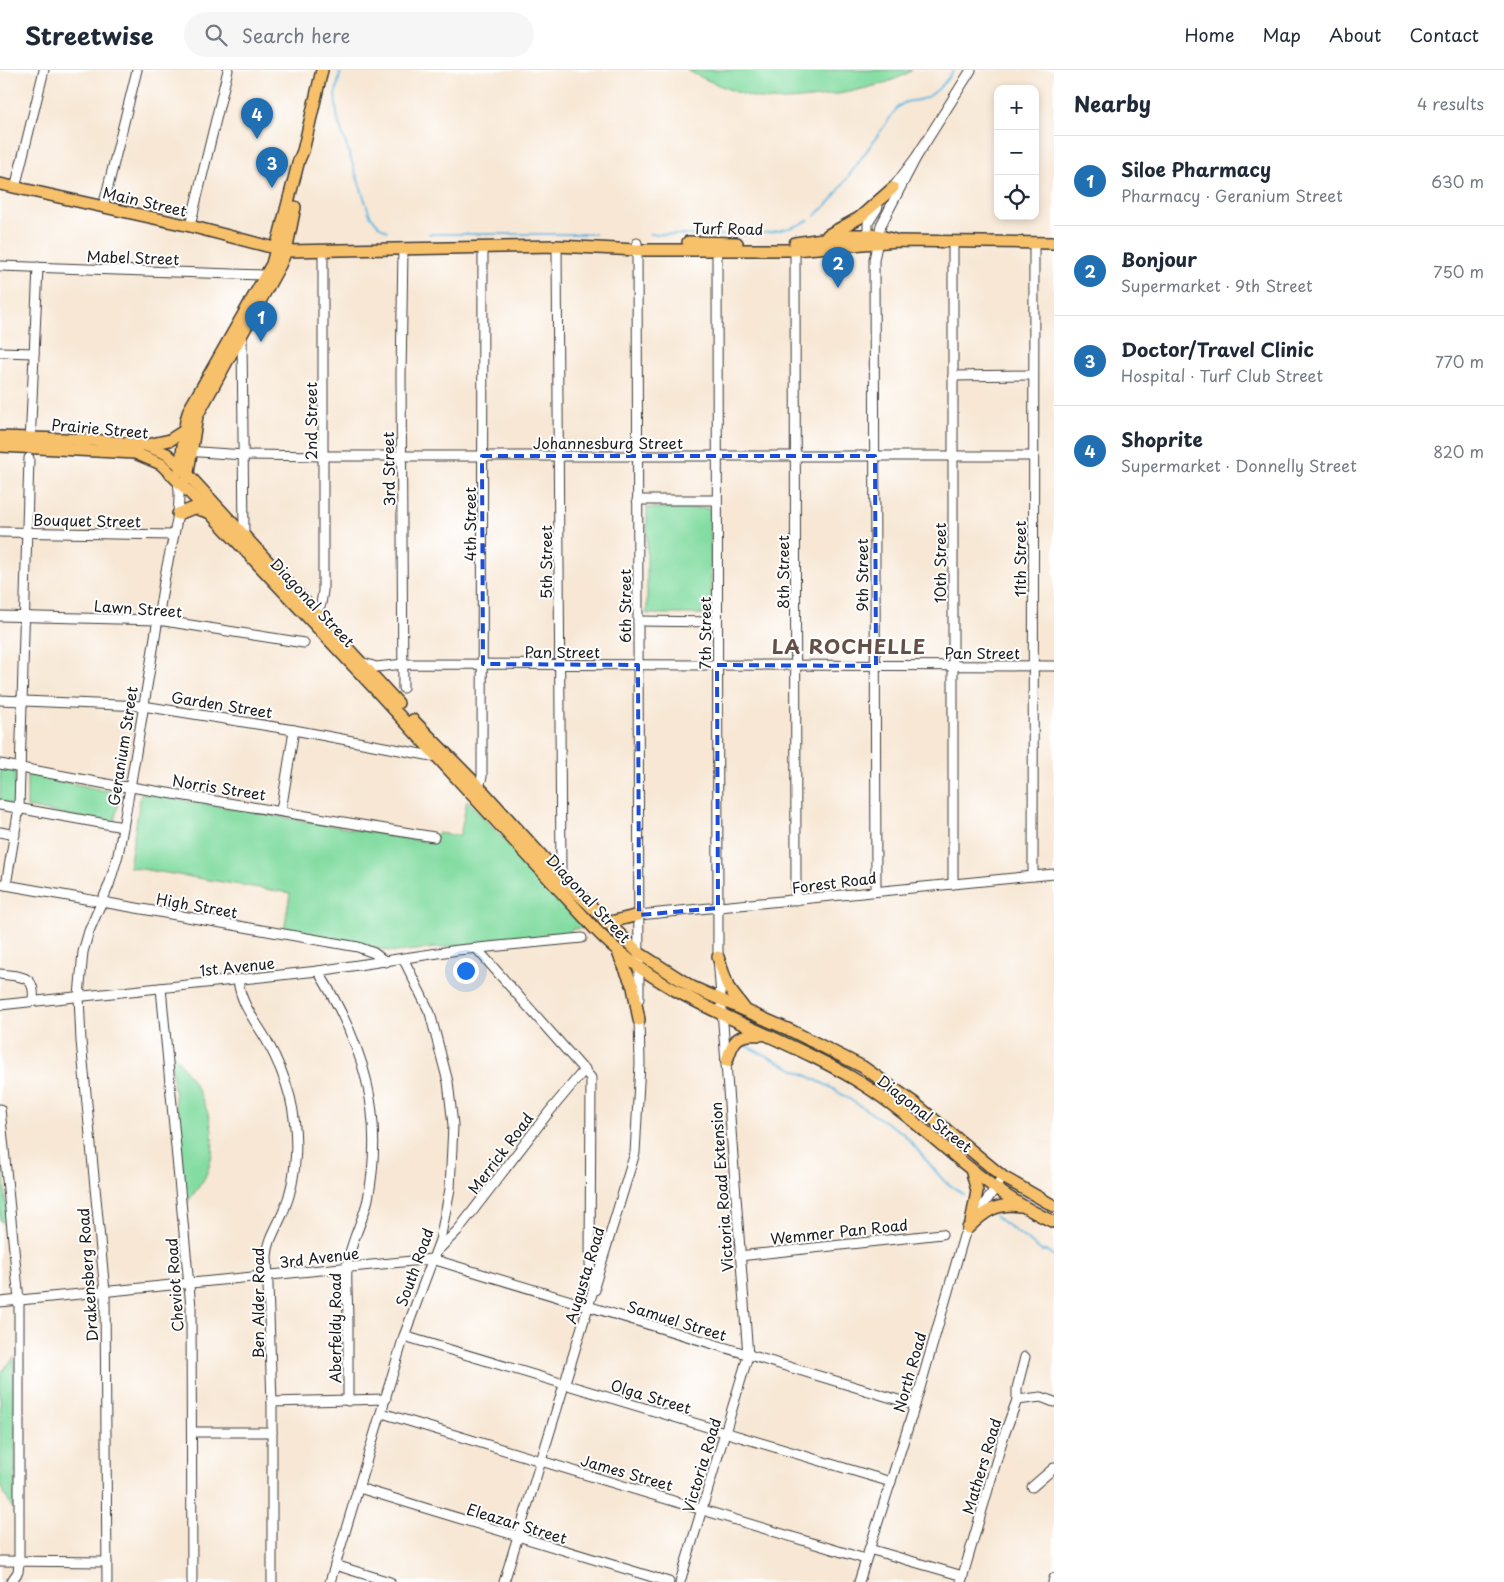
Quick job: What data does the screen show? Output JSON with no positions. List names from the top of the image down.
{
  "streets": {
    "main road": [
      "Main Street",
      "Turf Road",
      "Prairie Street",
      "Diagonal Street",
      "Geranium Street"
    ],
    "street": [
      "Mabel Street",
      "2nd Street",
      "Johannesburg Street",
      "3rd Street",
      "Bouquet Street",
      "4th Street",
      "11th Street",
      "5th Street",
      "10th Street",
      "8th Street",
      "9th Street",
      "6th Street",
      "Lawn Street",
      "7th Street",
      "Pan Street",
      "Garden Street",
      "Norris Street",
      "Forest Road",
      "High Street",
      "1st Avenue",
      "Merrick Road",
      "Victoria Road Extension",
      "Wemmer Pan Road",
      "3rd Avenue",
      "South Road",
      "Drakensberg Road",
      "Augusta Road",
      "Cheviot Road",
      "Ben Alder Road",
      "Samuel Street",
      "Aberfeldy Road",
      "North Road",
      "Olga Street",
      "Victoria Road",
      "Mathers Road",
      "James Street",
      "Eleazar Street"
    ]
  },
  "crossings": [
    ["Main Street", "Turf Road"],
    ["Main Street", "Geranium Street"],
    ["Turf Road", "2nd Street"],
    ["Turf Road", "3rd Street"],
    ["Turf Road", "4th Street"],
    ["Turf Road", "11th Street"],
    ["Turf Road", "5th Street"],
    ["Turf Road", "10th Street"],
    ["Turf Road", "8th Street"],
    ["Turf Road", "9th Street"],
    ["Turf Road", "6th Street"],
    ["Turf Road", "7th Street"],
    ["Turf Road", "Geranium Street"],
    ["Mabel Street", "Geranium Street"],
    ["2nd Street", "Johannesburg Street"],
    ["2nd Street", "Diagonal Street"],
    ["Prairie Street", "Diagonal Street"],
    ["Prairie Street", "Geranium Street"],
    ["Johannesburg Street", "3rd Street"],
    ["Johannesburg Street", "4th Street"],
    ["Johannesburg Street", "11th Street"],
    ["Johannesburg Street", "5th Street"],
    ["Johannesburg Street", "10th Street"],
    ["Johannesburg Street", "8th Street"],
    ["Johannesburg Street", "9th Street"],
    ["Johannesburg Street", "6th Street"],
    ["Johannesburg Street", "7th Street"],
    ["Johannesburg Street", "Geranium Street"],
    ["3rd Street", "Pan Street"],
    ["Bouquet Street", "Geranium Street"],
    ["4th Street", "Diagonal Street"],
    ["4th Street", "Pan Street"],
    ["11th Street", "Pan Street"],
    ["11th Street", "Forest Road"],
    ["5th Street", "Diagonal Street"],
    ["5th Street", "Pan Street"],
    ["10th Street", "Pan Street"],
    ["10th Street", "Forest Road"],
    ["8th Street", "Pan Street"],
    ["8th Street", "Forest Road"],
    ["9th Street", "Pan Street"],
    ["9th Street", "Forest Road"],
    ["Diagonal Street", "6th Street"],
    ["Diagonal Street", "7th Street"],
    ["Diagonal Street", "Pan Street"],
    ["Diagonal Street", "Garden Street"],
    ["Diagonal Street", "Geranium Street"],
    ["Diagonal Street", "Victoria Road Extension"],
    ["Diagonal Street", "Augusta Road"],
    ["Diagonal Street", "North Road"],
    ["6th Street", "Pan Street"],
    ["6th Street", "Forest Road"],
    ["6th Street", "Augusta Road"],
    ["Lawn Street", "Geranium Street"],
    ["7th Street", "Pan Street"],
    ["7th Street", "Forest Road"],
    ["7th Street", "Victoria Road Extension"],
    ["Garden Street", "Geranium Street"],
    ["Geranium Street", "Norris Street"],
    ["Geranium Street", "High Street"],
    ["Geranium Street", "1st Avenue"],
    ["Geranium Street", "Drakensberg Road"],
    ["High Street", "1st Avenue"],
    ["1st Avenue", "South Road"],
    ["1st Avenue", "Drakensberg Road"],
    ["1st Avenue", "Cheviot Road"],
    ["1st Avenue", "Ben Alder Road"],
    ["1st Avenue", "Aberfeldy Road"],
    ["Merrick Road", "3rd Avenue"],
    ["Merrick Road", "South Road"],
    ["Merrick Road", "Samuel Street"],
    ["Victoria Road Extension", "Wemmer Pan Road"],
    ["Victoria Road Extension", "Samuel Street"],
    ["Victoria Road Extension", "Victoria Road"],
    ["3rd Avenue", "South Road"],
    ["3rd Avenue", "Drakensberg Road"],
    ["3rd Avenue", "Cheviot Road"],
    ["3rd Avenue", "Ben Alder Road"],
    ["3rd Avenue", "Samuel Street"],
    ["3rd Avenue", "Aberfeldy Road"],
    ["South Road", "Samuel Street"],
    ["South Road", "Olga Street"],
    ["South Road", "James Street"],
    ["South Road", "Eleazar Street"],
    ["Augusta Road", "Samuel Street"],
    ["Augusta Road", "Olga Street"],
    ["Augusta Road", "James Street"],
    ["Augusta Road", "Eleazar Street"],
    ["Samuel Street", "North Road"],
    ["Samuel Street", "Victoria Road"],
    ["North Road", "Olga Street"],
    ["North Road", "James Street"],
    ["Olga Street", "Victoria Road"],
    ["Victoria Road", "James Street"]
  ],
  "districts": ["LA ROCHELLE"],
  "page": {
    "header": "Streetwise",
    "search": "Search here",
    "nav": [
      "Home",
      "Map",
      "About",
      "Contact"
    ],
    "heading": ["Nearby", "4 results"],
    "map_buttons": ["+", "−"],
    "pins": [
      "4",
      "3",
      "2",
      "1"
    ],
    "list": [
      {
        "mark": "1",
        "name": "Siloe Pharmacy",
        "note": "Pharmacy · Geranium Street",
        "value": "630 m"
      },
      {
        "mark": "2",
        "name": "Bonjour",
        "note": "Supermarket · 9th Street",
        "value": "750 m"
      },
      {
        "mark": "3",
        "name": "Doctor/Travel Clinic",
        "note": "Hospital · Turf Club Street",
        "value": "770 m"
      },
      {
        "mark": "4",
        "name": "Shoprite",
        "note": "Supermarket · Donnelly Street",
        "value": "820 m"
      }
    ]
  }
}
